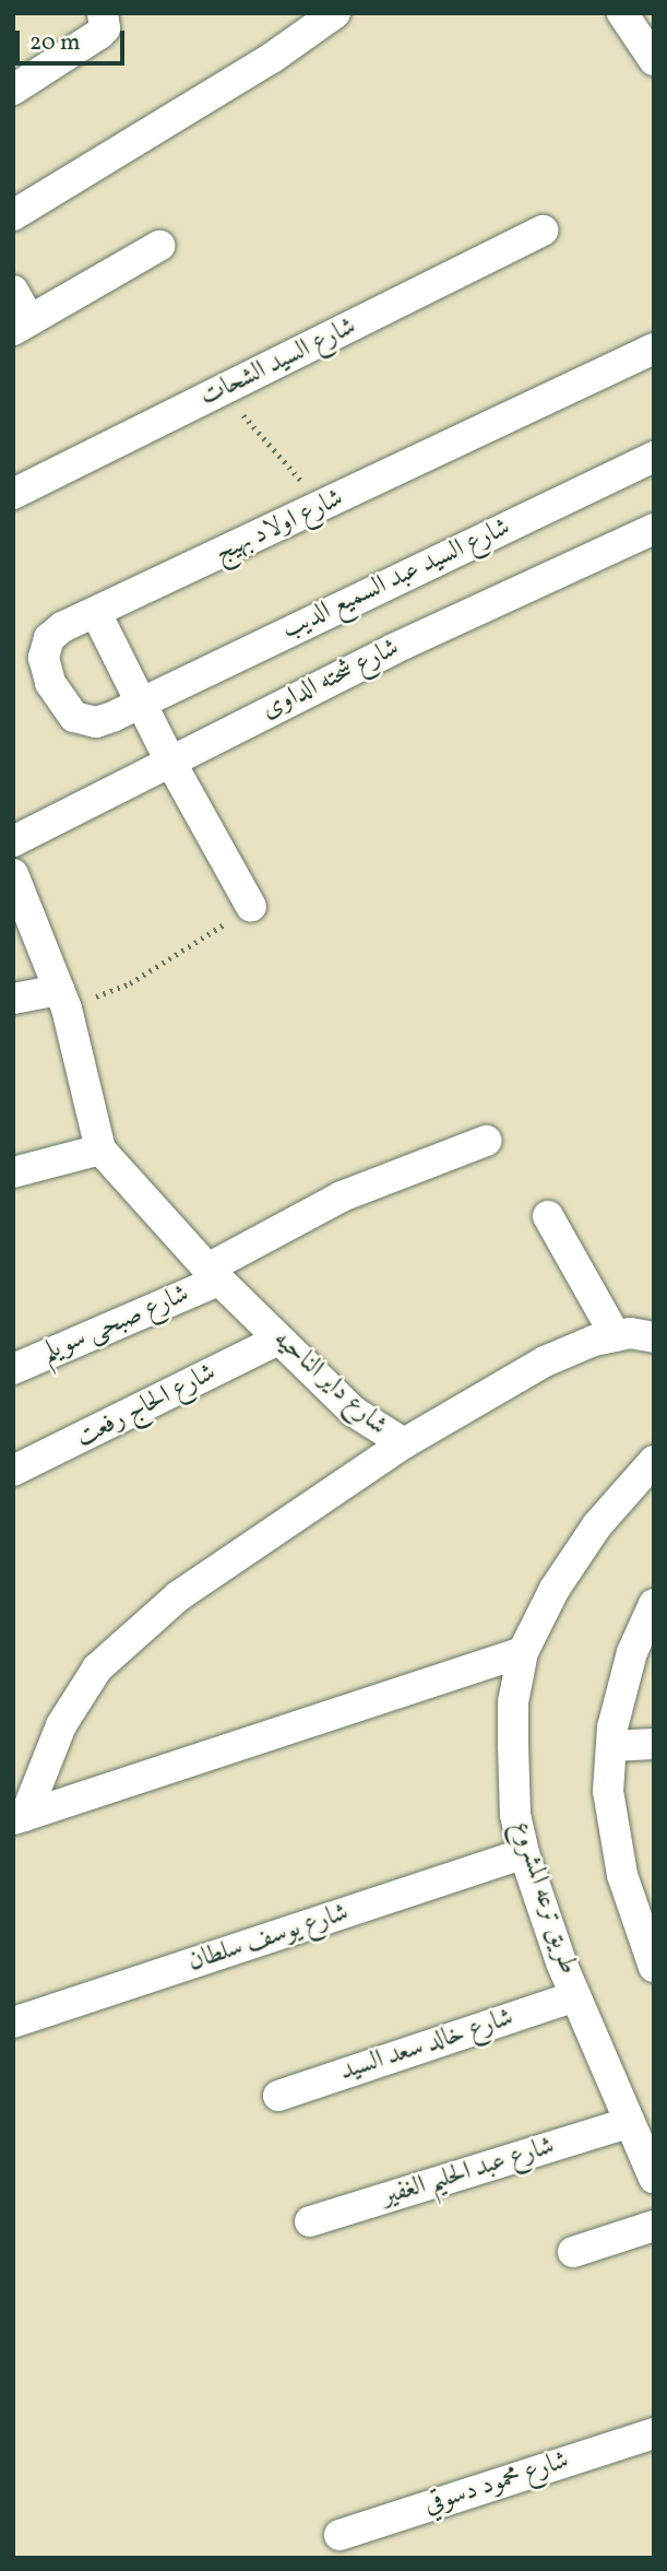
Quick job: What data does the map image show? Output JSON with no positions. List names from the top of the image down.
{
  "streets": {
    "street": [
      "شارع السيد الشحات",
      "شارع اولاد بهيج",
      "شارع السيد عبد السميع الديب",
      "شارع شحته الداوى",
      "شارع صبحى سويلم",
      "شارع داير الناحيه",
      "شارع الحاج رفعت",
      "طريق ترعه المشروع",
      "شارع يوسف سلطان",
      "شارع خالد سعد السيد",
      "شارع عبد الحليم الغفير",
      "شارع محمود دسوقي"
    ]
  },
  "crossings": [
    ["شارع اولاد بهيج", "شارع السيد عبد السميع الديب"],
    ["شارع صبحى سويلم", "شارع داير الناحيه"],
    ["شارع داير الناحيه", "شارع الحاج رفعت"],
    ["طريق ترعه المشروع", "شارع يوسف سلطان"],
    ["طريق ترعه المشروع", "شارع خالد سعد السيد"],
    ["طريق ترعه المشروع", "شارع عبد الحليم الغفير"]
  ],
  "scale_bar": "20 m"
}
